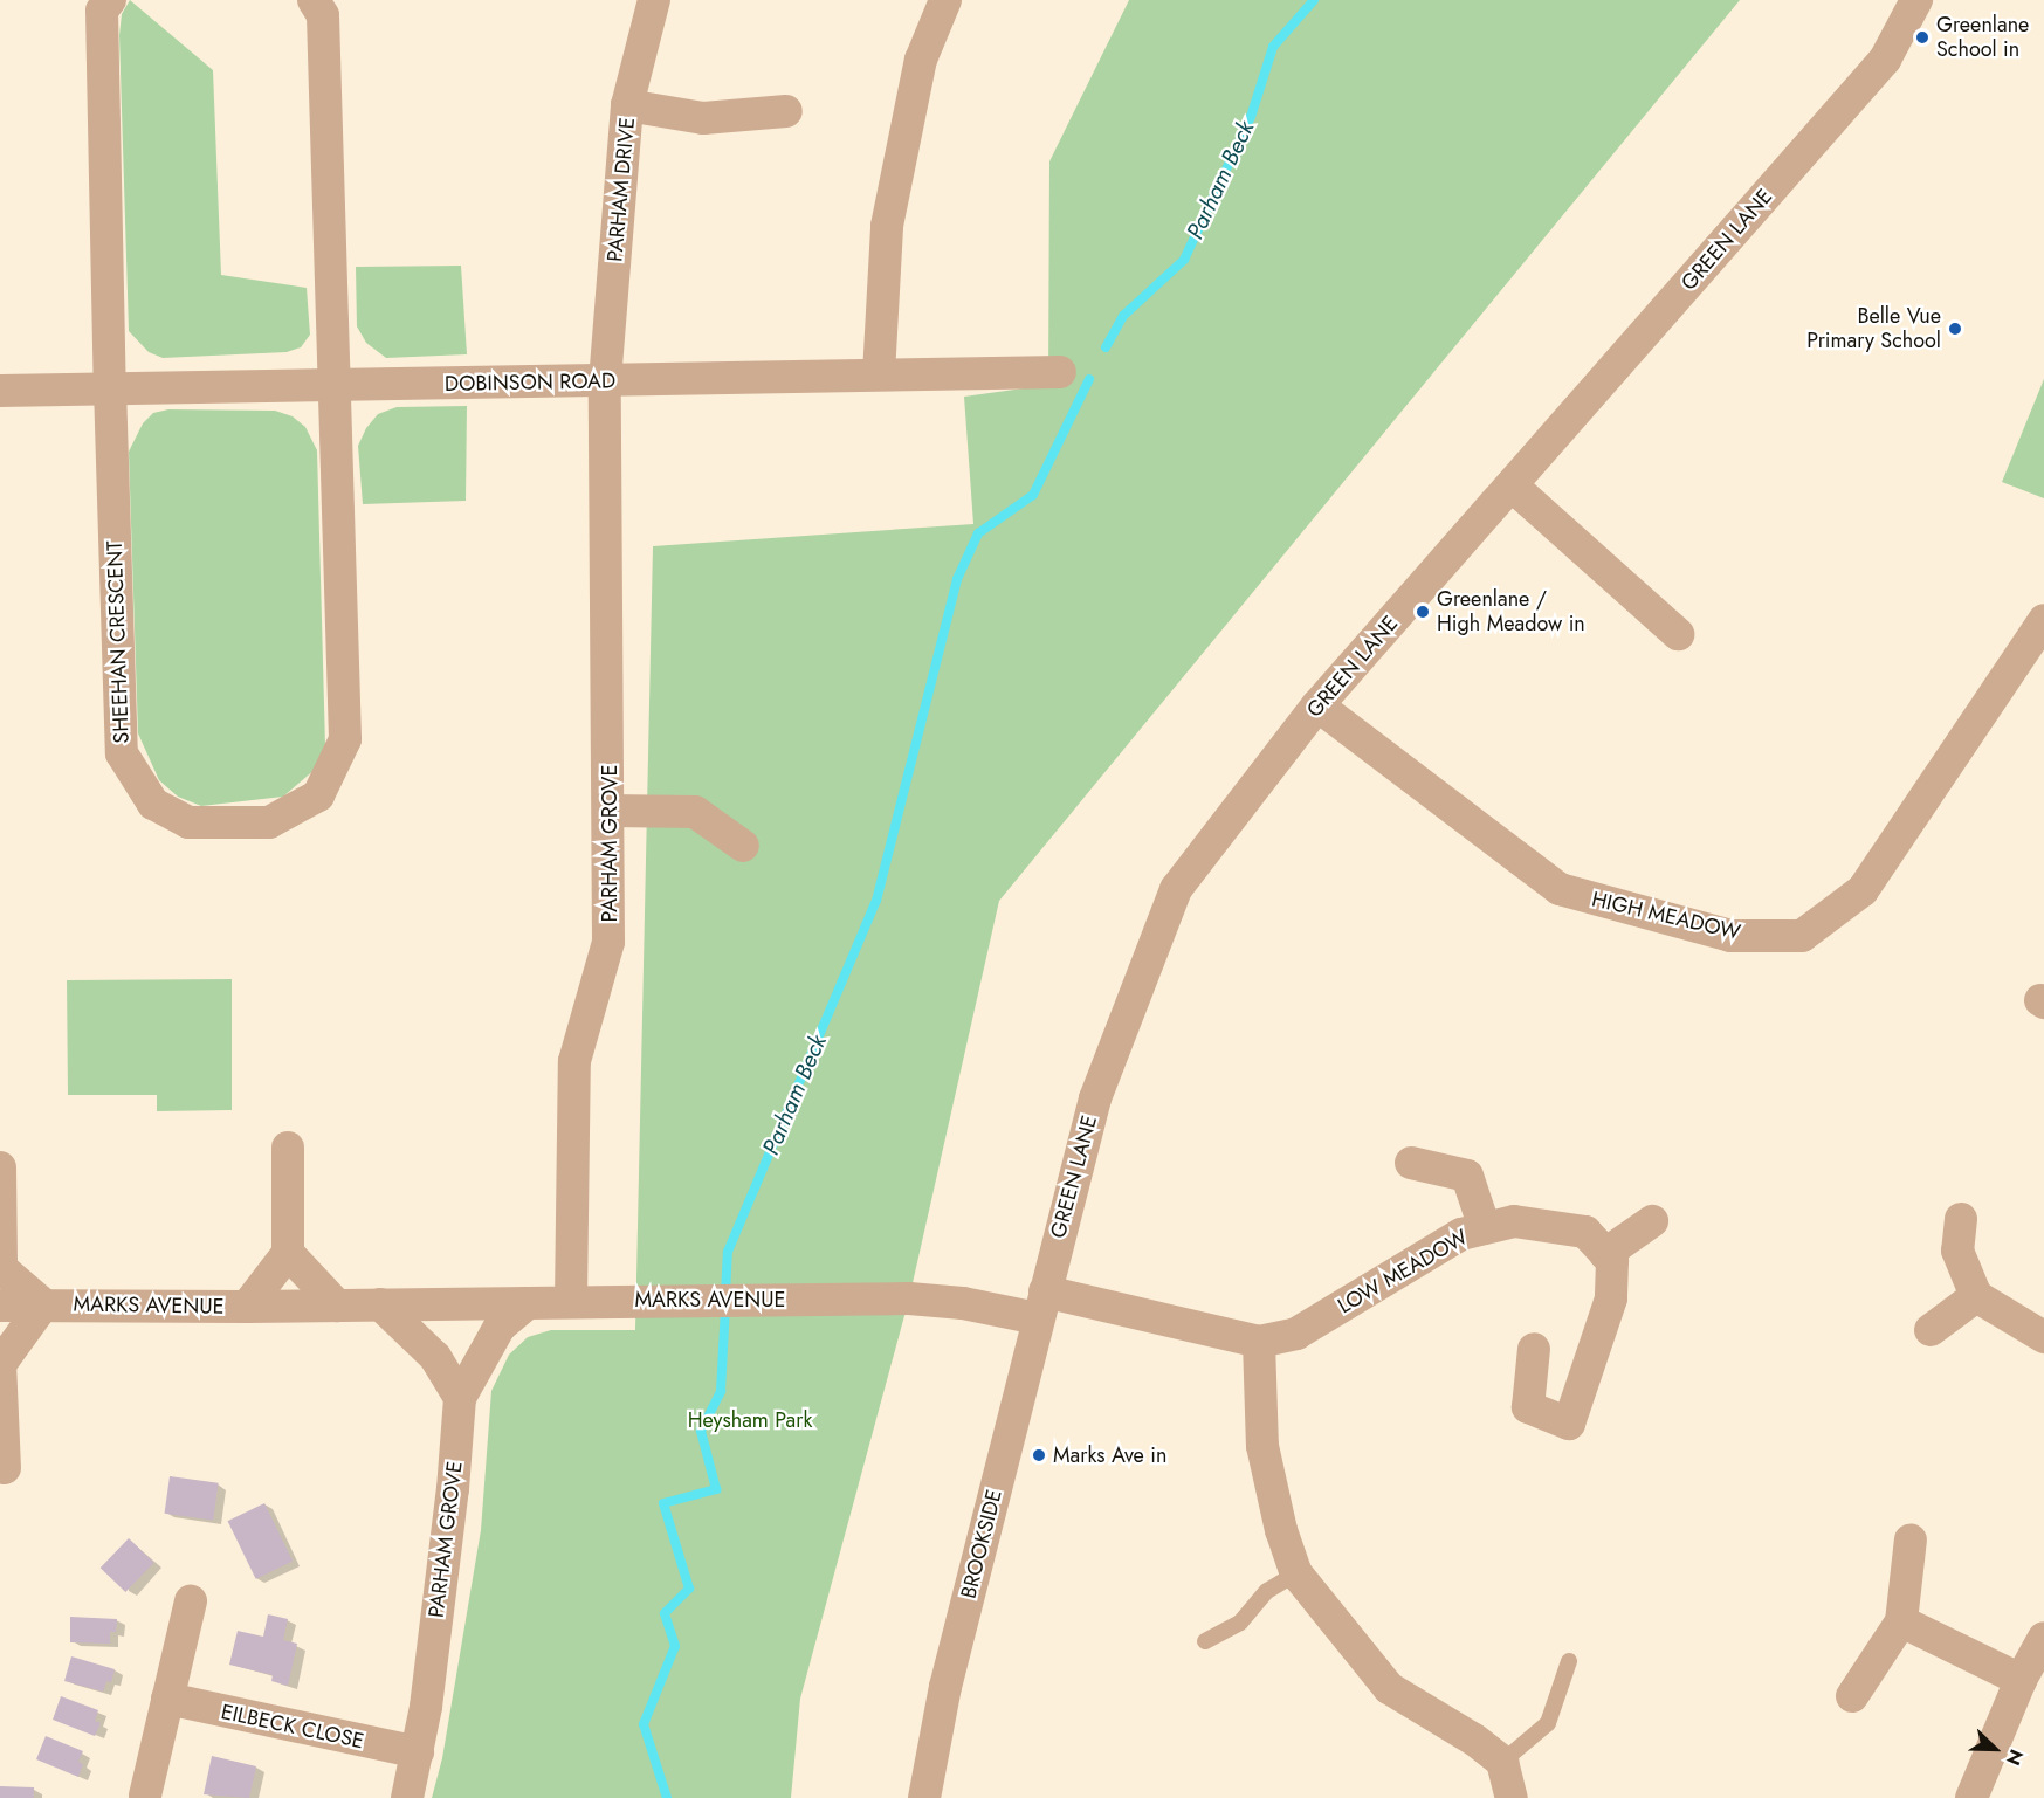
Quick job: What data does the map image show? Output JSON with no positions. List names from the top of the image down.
{
  "streets": {
    "street": [
      "PARHAM DRIVE",
      "GREEN LANE",
      "DOBINSON ROAD",
      "SHEEHAN CRESCENT",
      "PARHAM GROVE",
      "HIGH MEADOW",
      "LOW MEADOW",
      "MARKS AVENUE",
      "BROOKSIDE",
      "EILBECK CLOSE"
    ]
  },
  "crossings": [
    ["PARHAM DRIVE", "DOBINSON ROAD"],
    ["PARHAM DRIVE", "PARHAM GROVE"],
    ["GREEN LANE", "HIGH MEADOW"],
    ["GREEN LANE", "LOW MEADOW"],
    ["GREEN LANE", "MARKS AVENUE"],
    ["GREEN LANE", "BROOKSIDE"],
    ["DOBINSON ROAD", "SHEEHAN CRESCENT"],
    ["DOBINSON ROAD", "PARHAM GROVE"],
    ["PARHAM GROVE", "MARKS AVENUE"],
    ["PARHAM GROVE", "EILBECK CLOSE"],
    ["LOW MEADOW", "MARKS AVENUE"],
    ["LOW MEADOW", "BROOKSIDE"],
    ["MARKS AVENUE", "BROOKSIDE"]
  ],
  "water": ["Parham Beck"],
  "parks": ["Heysham Park"],
  "places": [
    "Greenlane School in",
    "Belle Vue Primary School",
    "Greenlane / High Meadow in",
    "Marks Ave in"
  ],
  "north": "bottom right"
}
